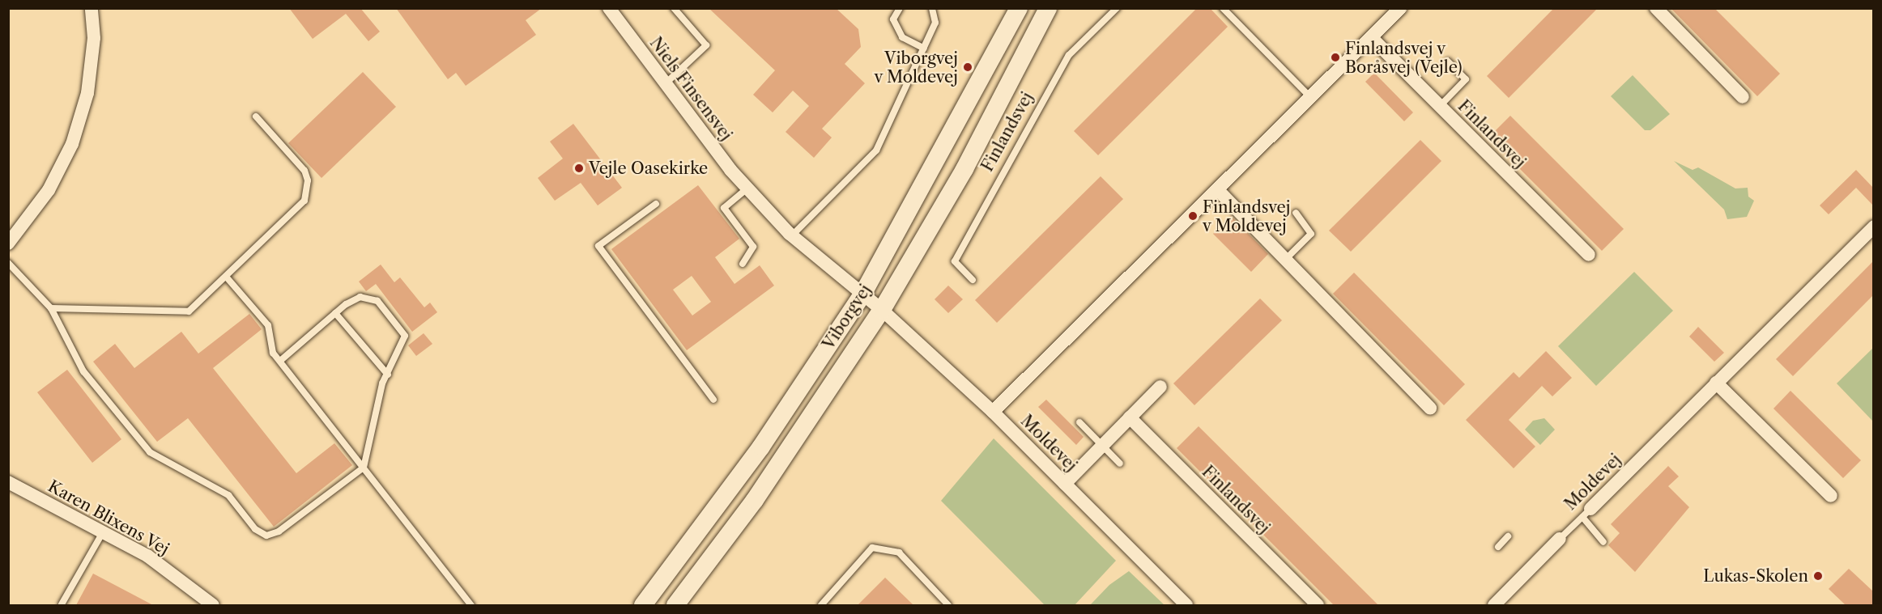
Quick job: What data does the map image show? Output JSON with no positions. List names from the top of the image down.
{
  "streets": {
    "street": [
      "Niels Finsensvej",
      "Finlandsvej",
      "Viborgvej",
      "Moldevej",
      "Karen Blixens Vej"
    ]
  },
  "crossings": [
    ["Niels Finsensvej", "Viborgvej"],
    ["Niels Finsensvej", "Moldevej"],
    ["Viborgvej", "Moldevej"]
  ],
  "places": [
    "Finlandsvej v Boråsvej (Vejle)",
    "Viborgvej v Moldevej",
    "Vejle Oasekirke",
    "Finlandsvej v Moldevej",
    "Lukas-Skolen"
  ]
}
